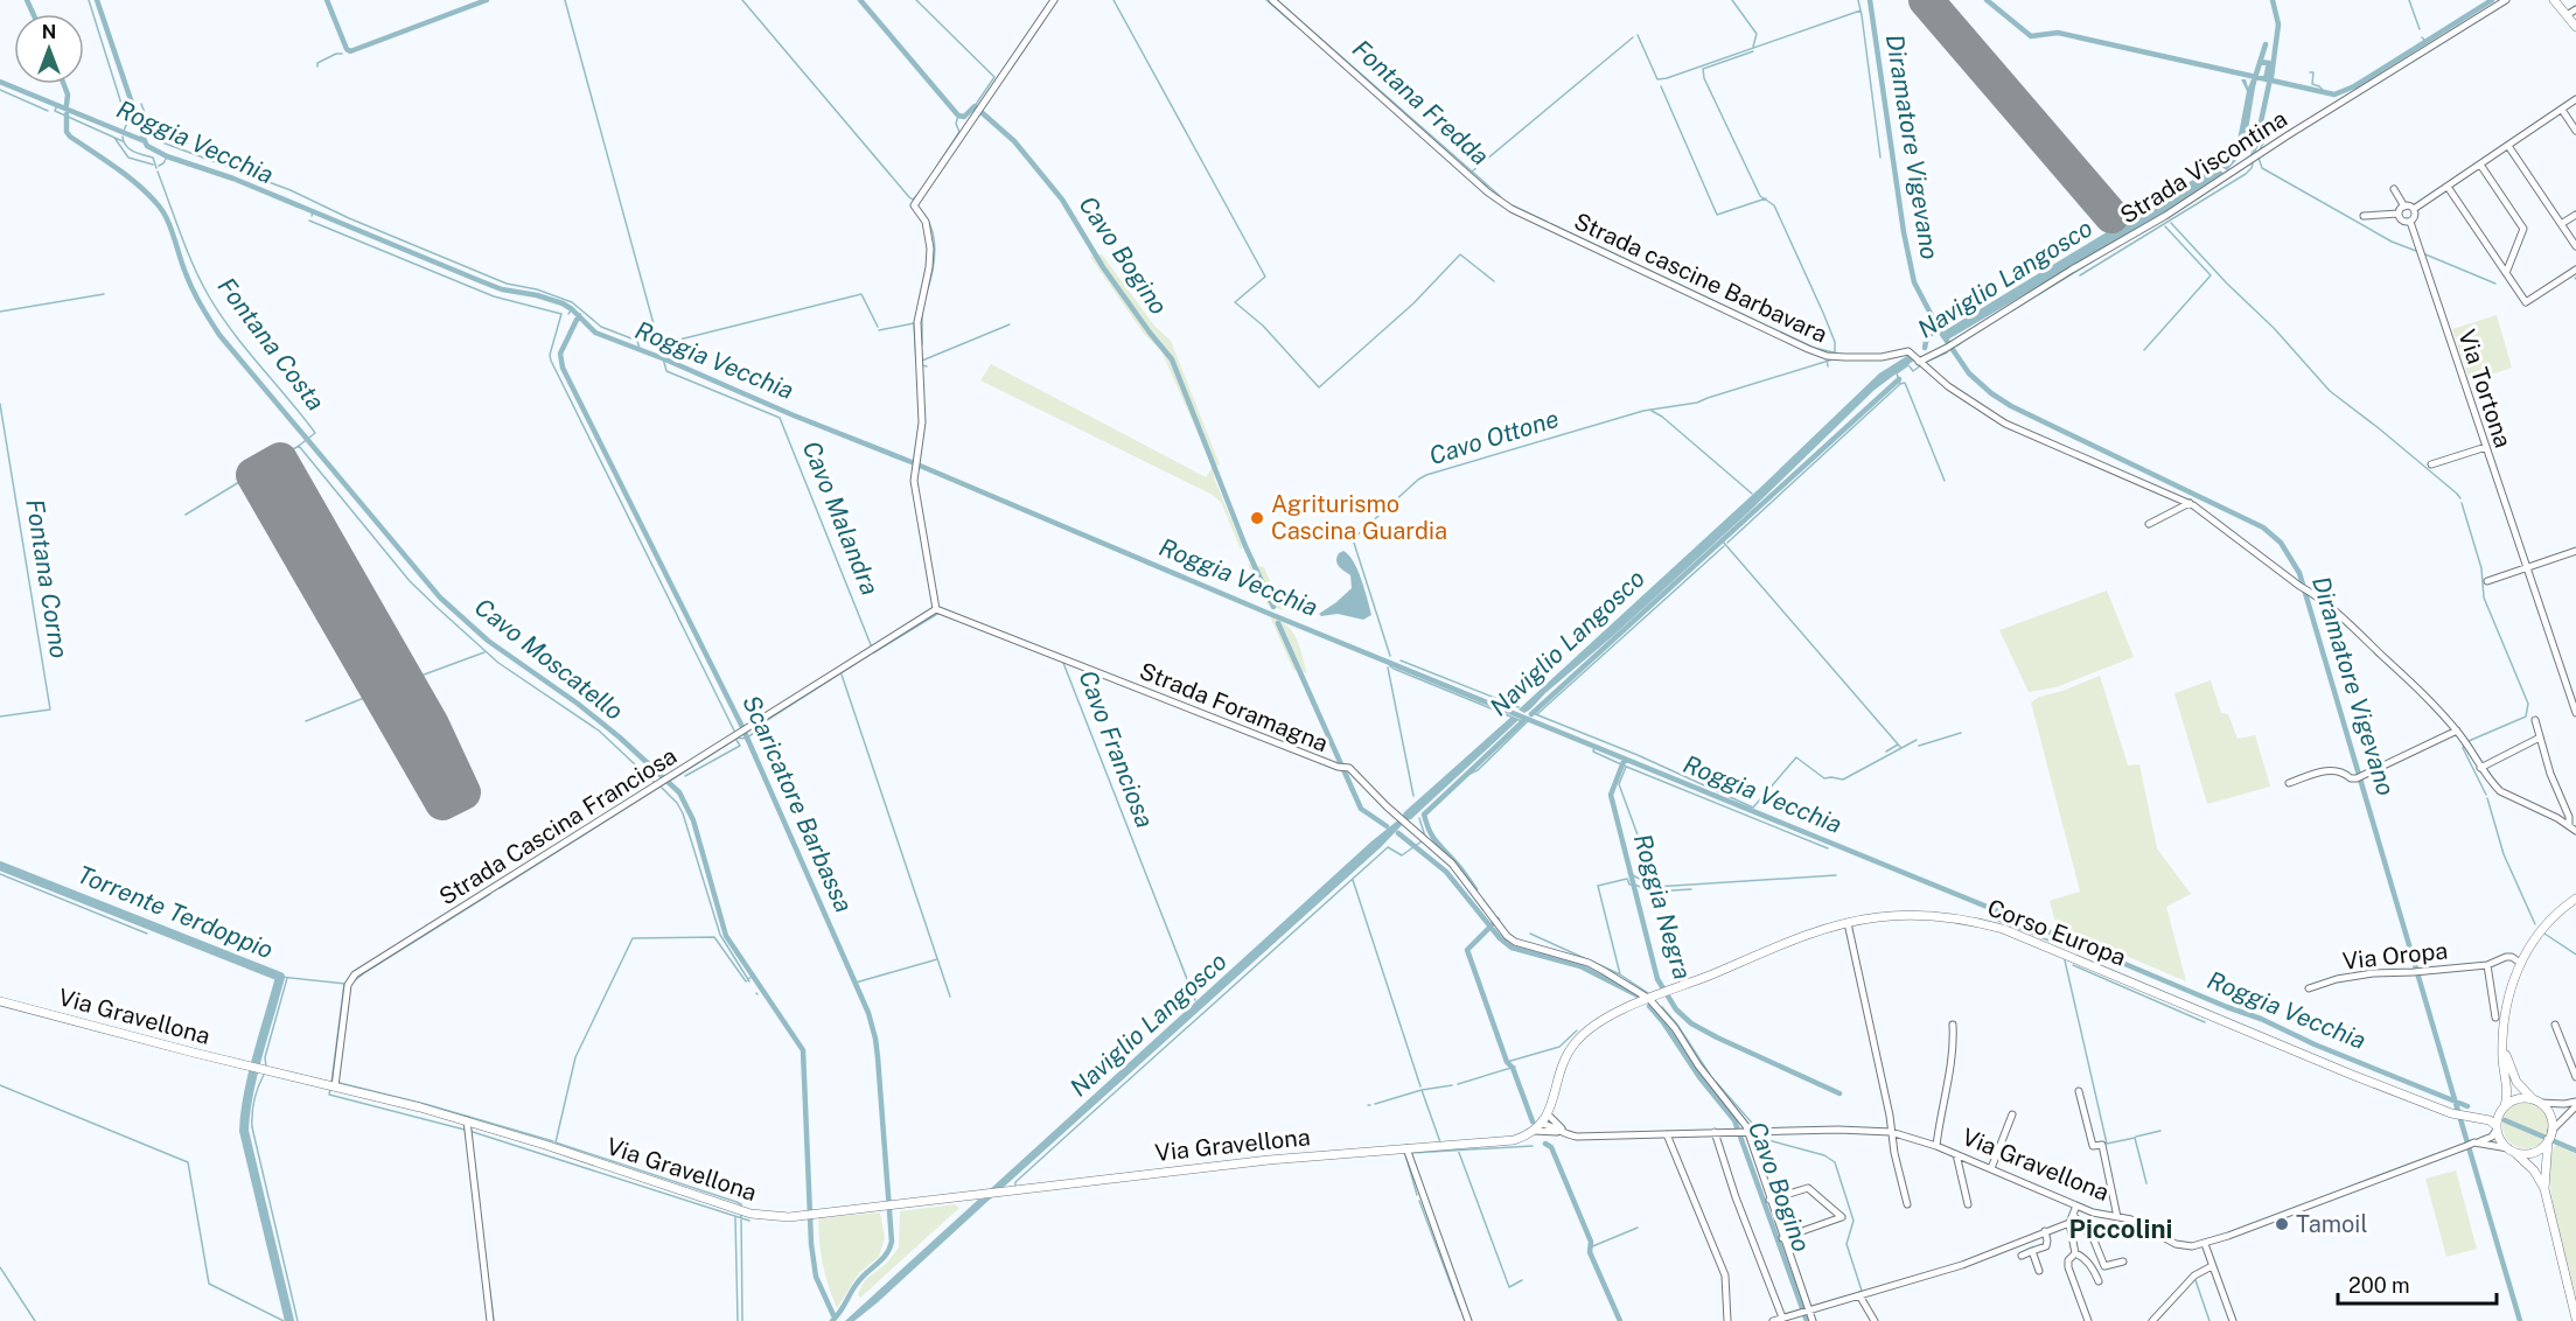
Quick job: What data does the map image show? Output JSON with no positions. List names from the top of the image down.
{
  "streets": {
    "main road": ["Corso Europa", "Via Gravellona"],
    "street": [
      "Strada Viscontina",
      "Strada cascine Barbavara",
      "Via Tortona",
      "Strada Foramagna",
      "Strada Cascina Franciosa",
      "Via Oropa"
    ]
  },
  "crossings": [
    ["Strada Viscontina", "Strada cascine Barbavara"],
    ["Strada Foramagna", "Strada Cascina Franciosa"],
    ["Strada Foramagna", "Corso Europa"],
    ["Strada Cascina Franciosa", "Via Gravellona"],
    ["Corso Europa", "Via Gravellona"]
  ],
  "districts": ["Piccolini"],
  "water": [
    "Fontana Fredda",
    "Roggia Vecchia",
    "Diramatore Vigevano",
    "Cavo Bogino",
    "Naviglio Langosco",
    "Fontana Costa",
    "Cavo Ottone",
    "Cavo Malandra",
    "Fontana Corno",
    "Cavo Moscatello",
    "Cavo Franciosa",
    "Scaricatore Barbassa",
    "Roggia Negra",
    "Torrente Terdoppio"
  ],
  "places": ["Agriturismo Cascina Guardia", "Tamoil"],
  "scale_bar": "200 m",
  "north": "top"
}
